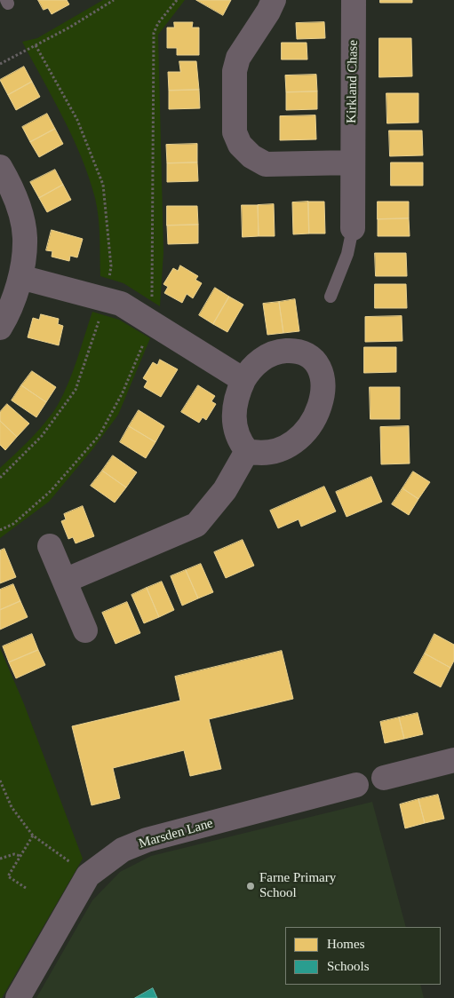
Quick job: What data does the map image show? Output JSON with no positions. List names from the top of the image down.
{
  "streets": {
    "street": ["Kirkland Chase", "Marsden Lane"]
  },
  "places": ["Farne Primary School"],
  "legend": ["Homes", "Schools"]
}
